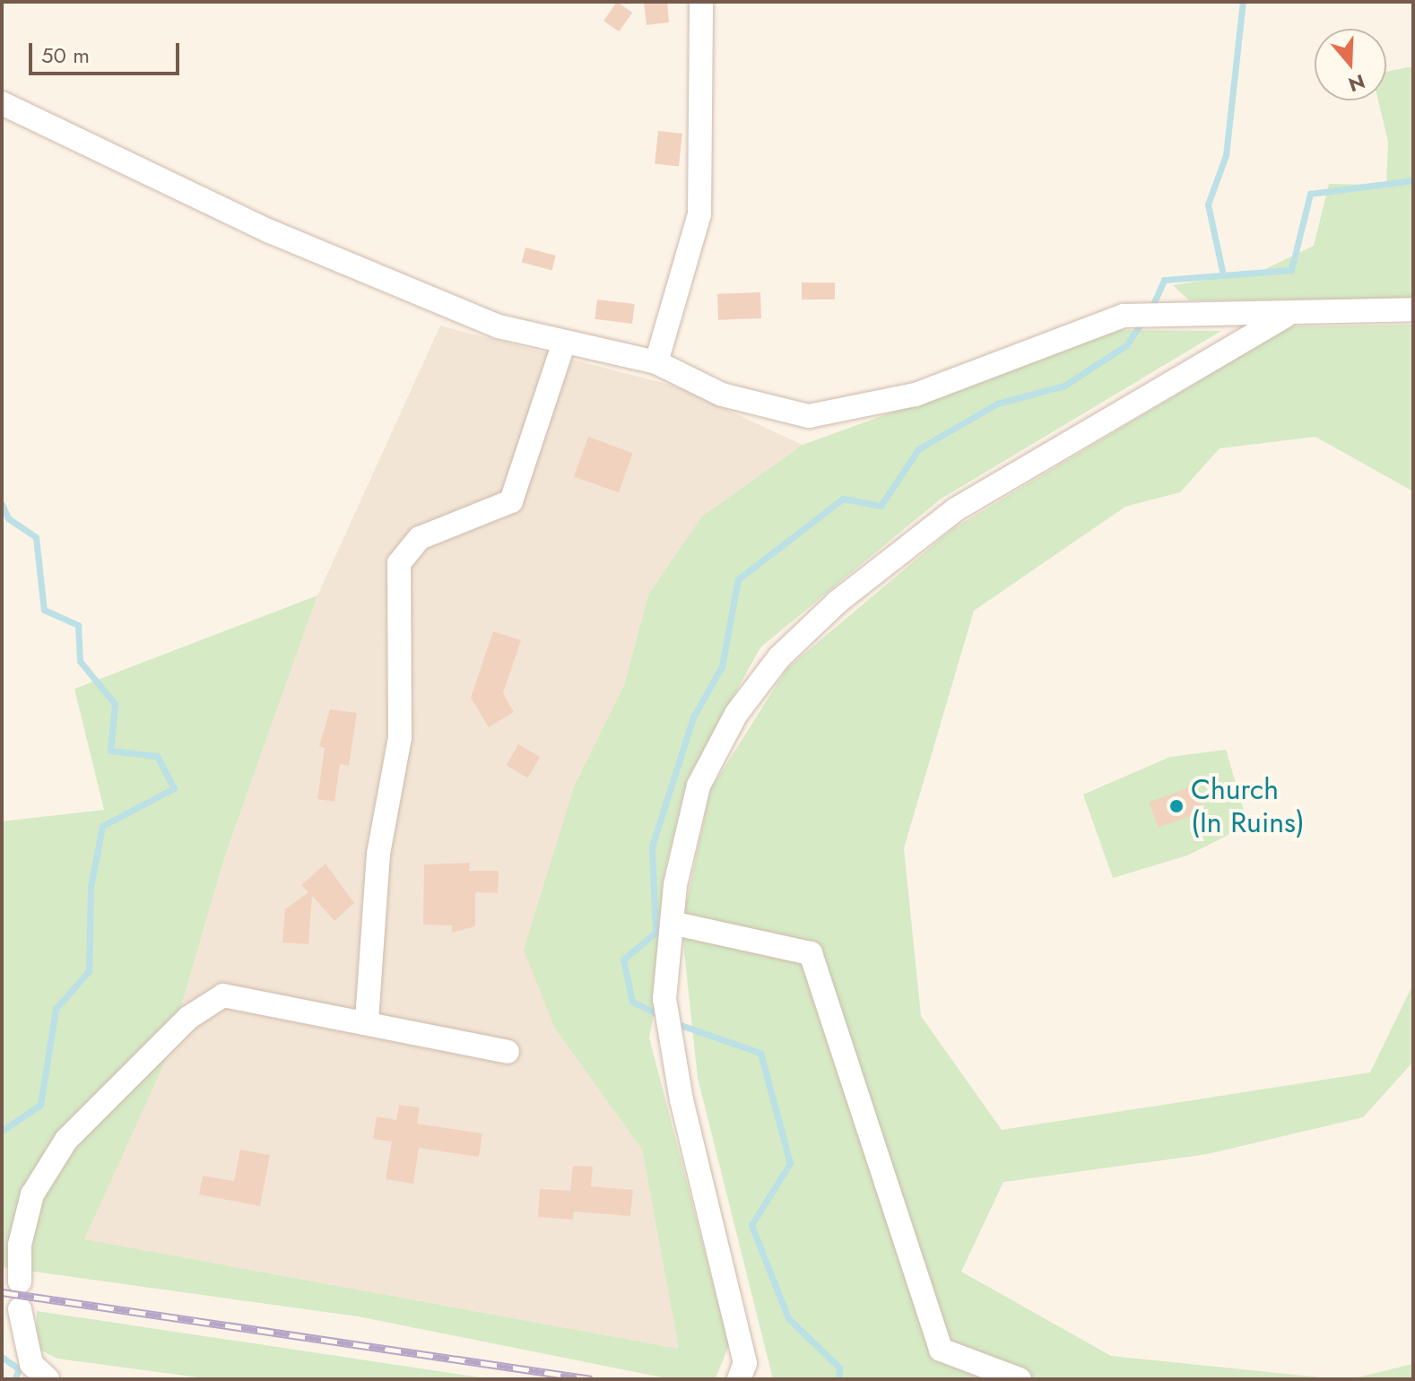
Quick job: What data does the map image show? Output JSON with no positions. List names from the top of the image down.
{
  "places": ["Church (In Ruins)"],
  "scale_bar": "50 m",
  "north": "bottom"
}
